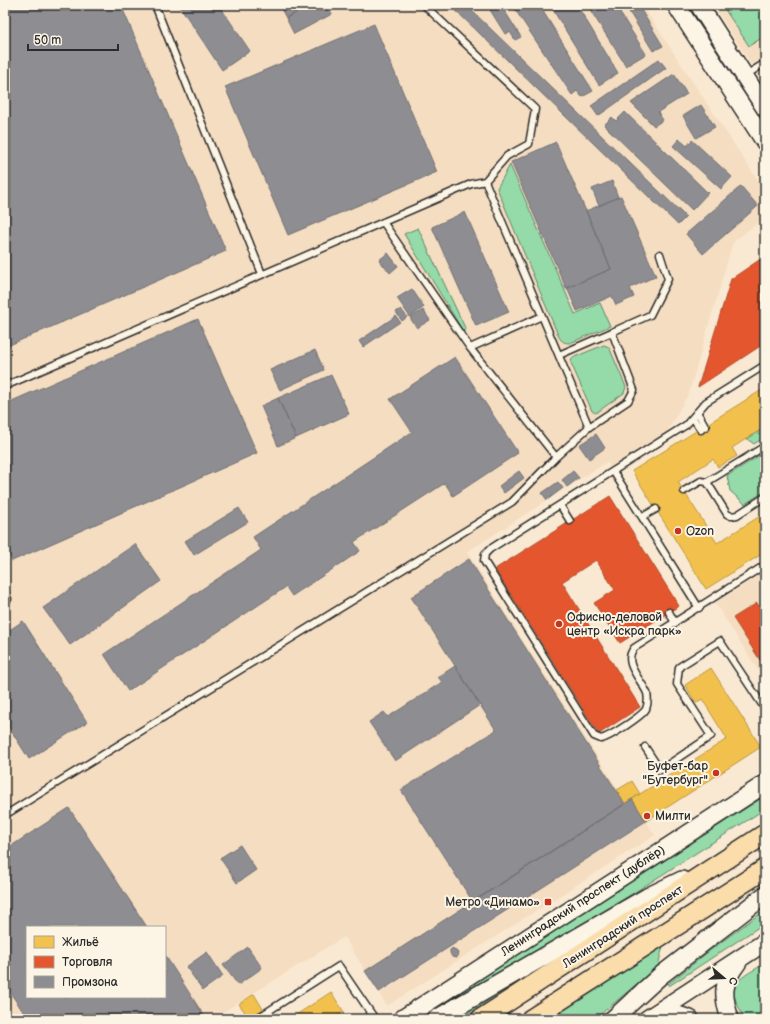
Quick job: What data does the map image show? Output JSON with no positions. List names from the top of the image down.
{
  "streets": {
    "main road": ["Ленинградский проспект (дублёр)", "Ленинградский проспект"]
  },
  "places": {
    "other": [
      "Ozon",
      "Офисно-деловой центр «Искра парк»",
      "Буфет-бар \"Бутербург\"",
      "Милти"
    ],
    "transit": ["Метро «Динамо»"]
  },
  "legend": ["Жильё", "Торговля", "Промзона"],
  "scale_bar": "50 m",
  "north": "right"
}
